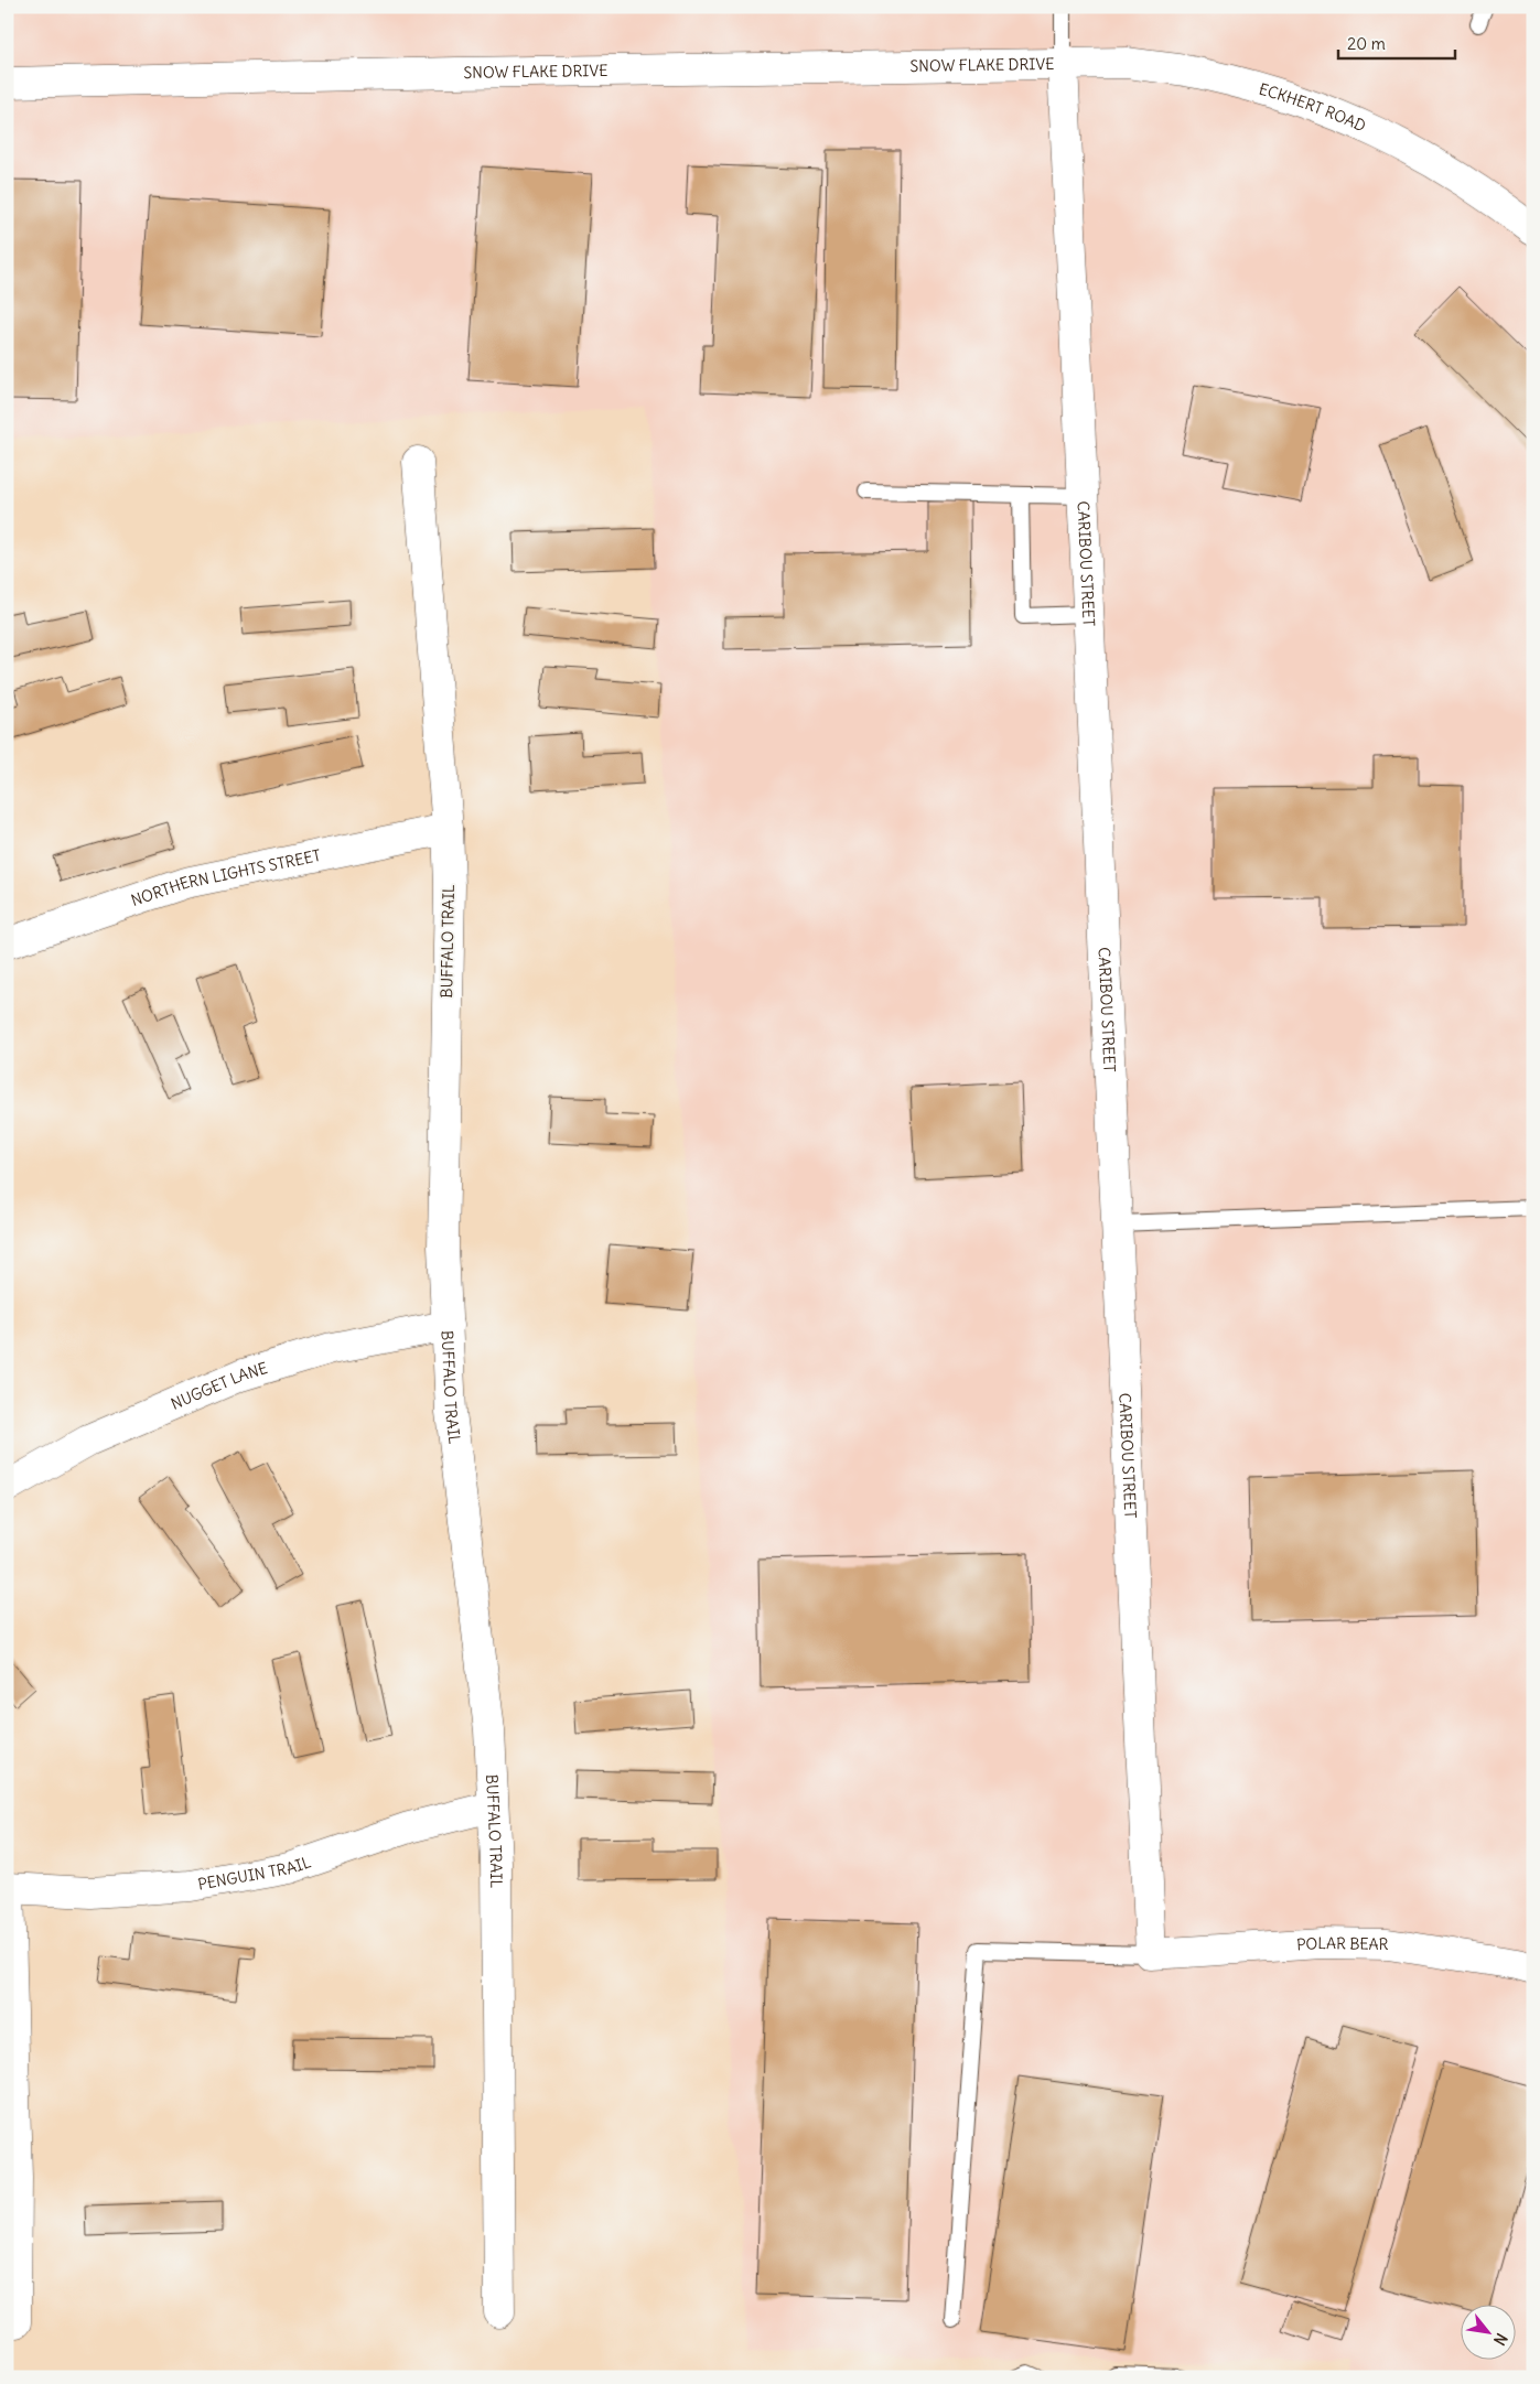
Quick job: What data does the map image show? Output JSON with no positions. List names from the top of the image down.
{
  "streets": {
    "street": [
      "SNOW FLAKE DRIVE",
      "ECKHERT ROAD",
      "CARIBOU STREET",
      "NORTHERN LIGHTS STREET",
      "BUFFALO TRAIL",
      "NUGGET LANE",
      "PENGUIN TRAIL",
      "POLAR BEAR"
    ]
  },
  "crossings": [
    ["SNOW FLAKE DRIVE", "ECKHERT ROAD"],
    ["SNOW FLAKE DRIVE", "CARIBOU STREET"],
    ["ECKHERT ROAD", "CARIBOU STREET"],
    ["CARIBOU STREET", "POLAR BEAR"],
    ["NORTHERN LIGHTS STREET", "BUFFALO TRAIL"],
    ["BUFFALO TRAIL", "NUGGET LANE"],
    ["BUFFALO TRAIL", "PENGUIN TRAIL"]
  ],
  "scale_bar": "20 m",
  "north": "bottom right"
}
